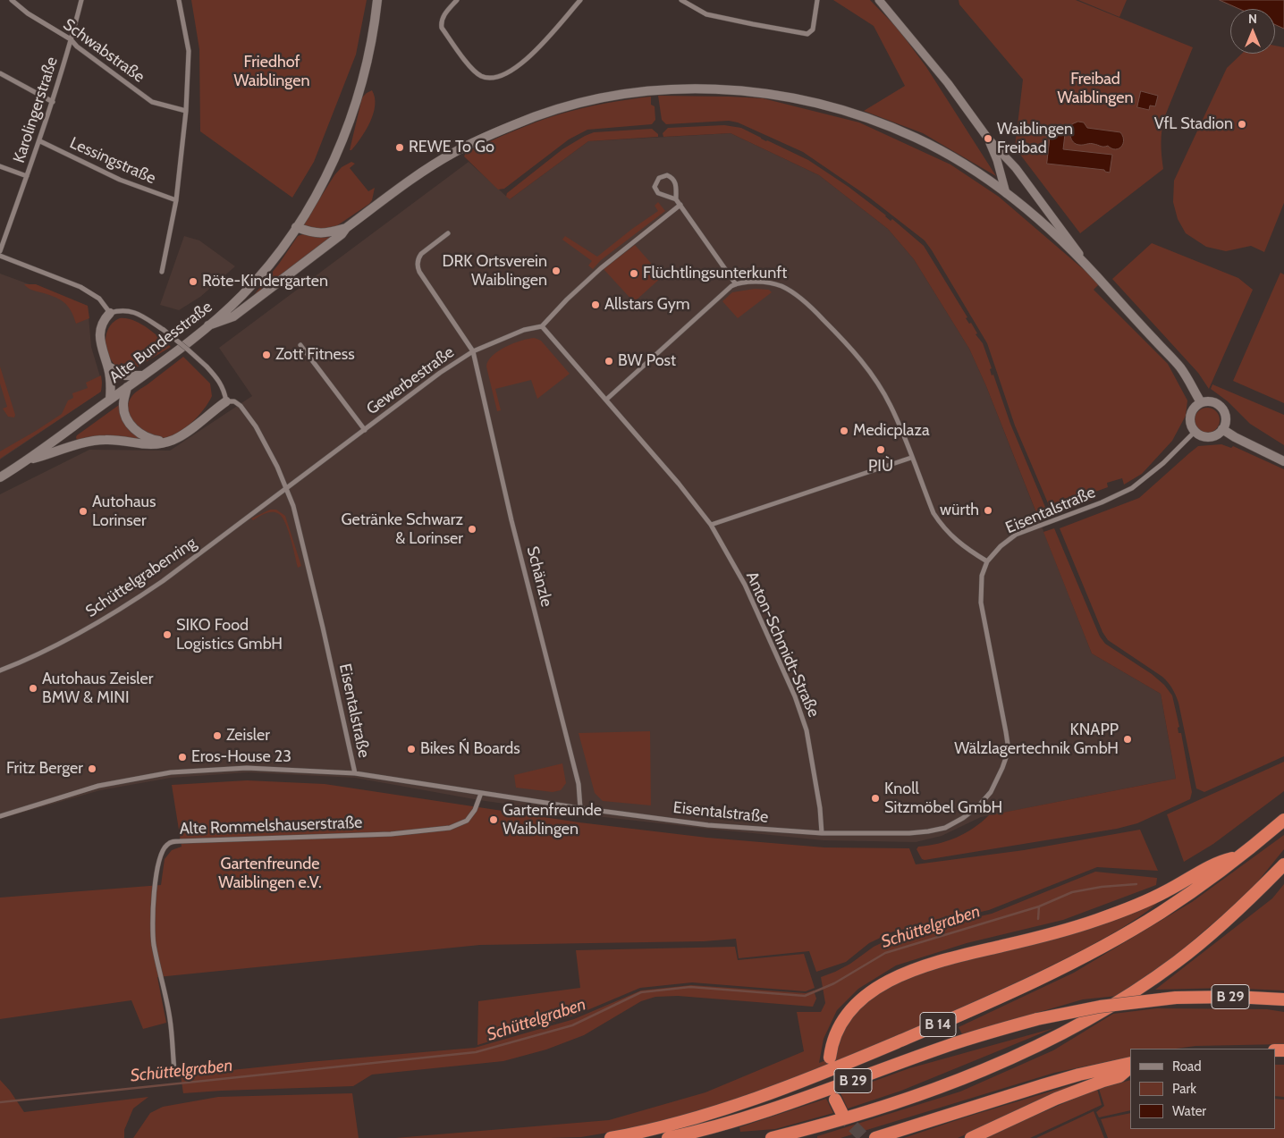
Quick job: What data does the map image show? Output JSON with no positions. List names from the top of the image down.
{
  "streets": {
    "highway": ["B 29", "B 14"],
    "main road": ["Alte Bundesstraße"],
    "street": [
      "Schwabstraße",
      "Karolingerstraße",
      "Lessingstraße",
      "Gewerbestraße",
      "Eisentalstraße",
      "Schänzle",
      "Schüttelgrabenring",
      "Anton-Schmidt-Straße",
      "Alte Rommelshauserstraße"
    ]
  },
  "crossings": [
    ["Schwabstraße", "Karolingerstraße"],
    ["Karolingerstraße", "Lessingstraße"],
    ["Gewerbestraße", "Eisentalstraße"],
    ["Gewerbestraße", "Schänzle"],
    ["Gewerbestraße", "Schüttelgrabenring"],
    ["Eisentalstraße", "Schänzle"],
    ["Eisentalstraße", "Schüttelgrabenring"],
    ["Eisentalstraße", "Anton-Schmidt-Straße"],
    ["Eisentalstraße", "Alte Rommelshauserstraße"]
  ],
  "water": ["Schüttelgraben"],
  "parks": ["Friedhof Waiblingen", "Freibad Waiblingen", "Gartenfreunde Waiblingen e.V."],
  "places": [
    "VfL Stadion",
    "Waiblingen Freibad",
    "REWE To Go",
    "DRK Ortsverein Waiblingen",
    "Flüchtlingsunterkunft",
    "Röte-Kindergarten",
    "Allstars Gym",
    "Zott Fitness",
    "BW Post",
    "Medicplaza",
    "PIÙ",
    "würth",
    "Autohaus Lorinser",
    "Getränke Schwarz & Lorinser",
    "SIKO Food Logistics GmbH",
    "Autohaus Zeisler BMW & MINI",
    "Zeisler",
    "KNAPP Wälzlagertechnik GmbH",
    "Bikes Ń Boards",
    "Eros-House 23",
    "Fritz Berger",
    "Knoll Sitzmöbel GmbH",
    "Gartenfreunde Waiblingen"
  ],
  "legend": ["Road", "Park", "Water"],
  "north": "top"
}
